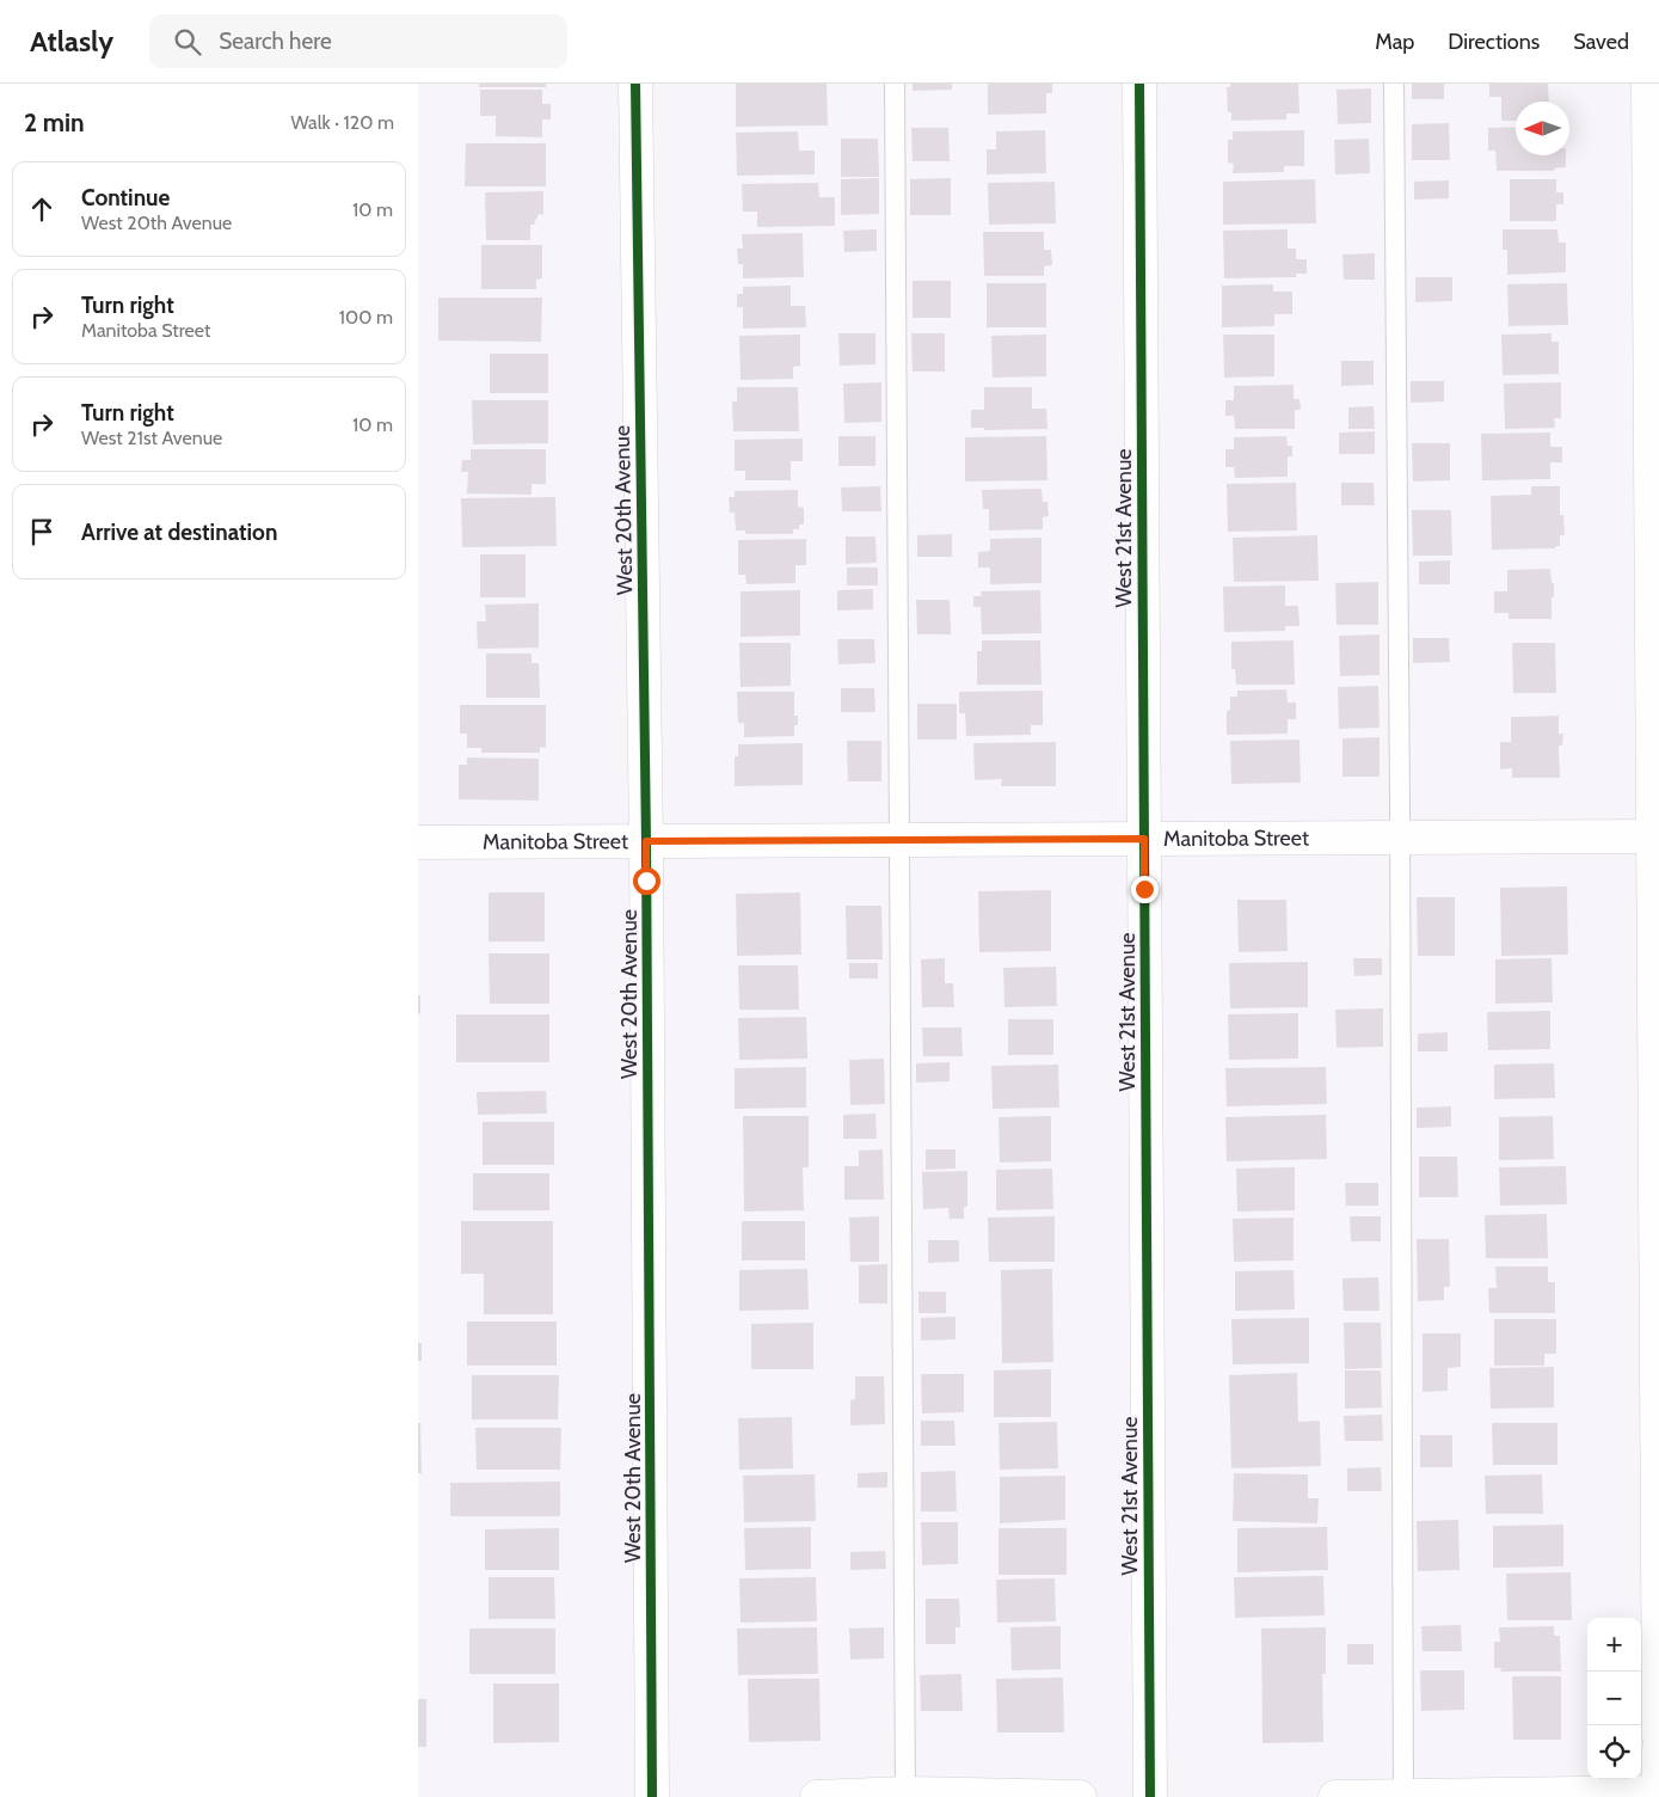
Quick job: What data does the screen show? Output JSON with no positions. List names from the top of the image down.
{
  "streets": {
    "street": ["West 20th Avenue", "West 21st Avenue", "Manitoba Street"]
  },
  "crossings": [
    ["West 20th Avenue", "Manitoba Street"],
    ["West 21st Avenue", "Manitoba Street"]
  ],
  "north": "left",
  "page": {
    "header": "Atlasly",
    "search": "Search here",
    "nav": ["Map", "Directions", "Saved"],
    "heading": ["2 min", "Walk · 120 m"],
    "list": [
      ["Continue", "West 20th Avenue", "10 m"],
      ["Turn right", "Manitoba Street", "100 m"],
      ["Turn right", "West 21st Avenue", "10 m"],
      "Arrive at destination"
    ],
    "map_buttons": ["+", "−"]
  }
}
